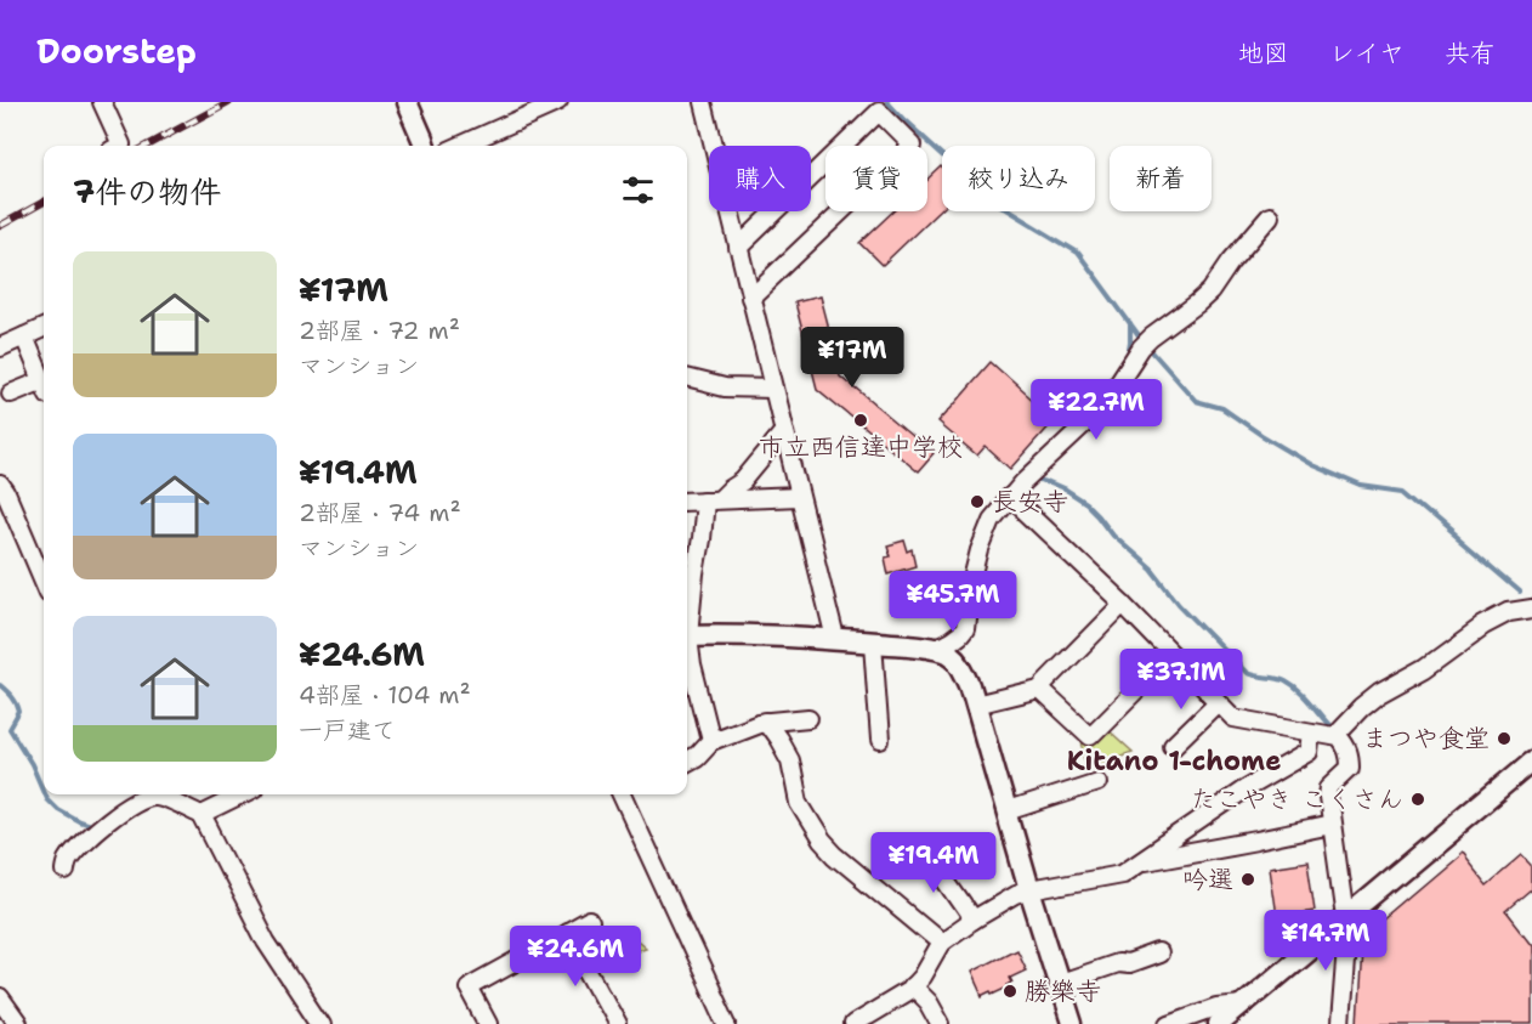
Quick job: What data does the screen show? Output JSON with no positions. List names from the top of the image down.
{
  "districts": ["Kitano 1-chome"],
  "places": [
    "市立西信達中学校",
    "長安寺",
    "まつや食堂",
    "たこやき こくさん",
    "吟選",
    "勝樂寺"
  ],
  "page": {
    "header": "Doorstep",
    "nav": ["地図", "レイヤ", "共有"],
    "chip": [
      "購入",
      "賃貸",
      "絞り込み",
      "新着"
    ],
    "heading": "7件の物件",
    "list": [
      {
        "name": "¥17M",
        "note": "2部屋 · 72 m² · マンション"
      },
      {
        "name": "¥19.4M",
        "note": "2部屋 · 74 m² · マンション"
      },
      {
        "name": "¥24.6M",
        "note": "4部屋 · 104 m² · 一戸建て"
      }
    ],
    "price": [
      "¥17M",
      "¥22.7M",
      "¥45.7M",
      "¥37.1M",
      "¥19.4M",
      "¥14.7M",
      "¥24.6M"
    ]
  }
}
